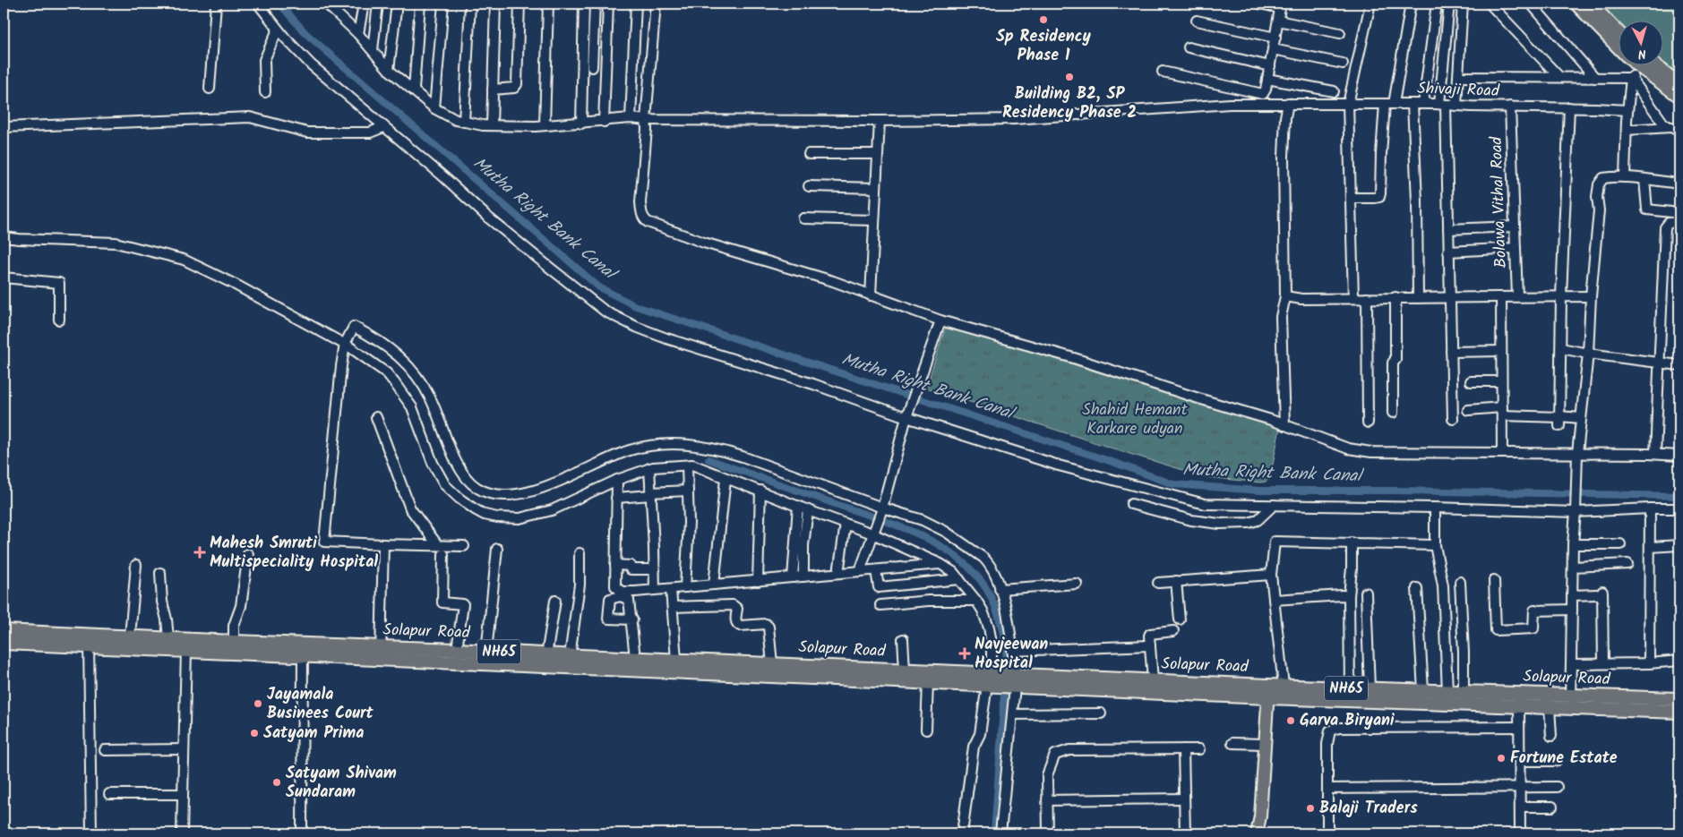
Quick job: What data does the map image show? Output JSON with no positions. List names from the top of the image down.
{
  "streets": {
    "highway": ["Solapur Road", "NH65"],
    "street": ["Shivaji Road", "Bolawa Vithal Road"]
  },
  "crossings": [
    ["Shivaji Road", "Bolawa Vithal Road"]
  ],
  "water": ["Mutha Right Bank Canal"],
  "parks": ["Shahid Hemant Karkare udyan"],
  "places": {
    "other": [
      "Sp Residency Phase 1",
      "Building B2, SP Residency Phase 2",
      "Jayamala Businees Court",
      "Garva Biryani",
      "Satyam Prima",
      "Fortune Estate",
      "Satyam Shivam Sundaram",
      "Balaji Traders"
    ],
    "health": ["Mahesh Smruti Multispeciality Hospital", "Navjeewan Hospital"]
  },
  "north": "bottom"
}
